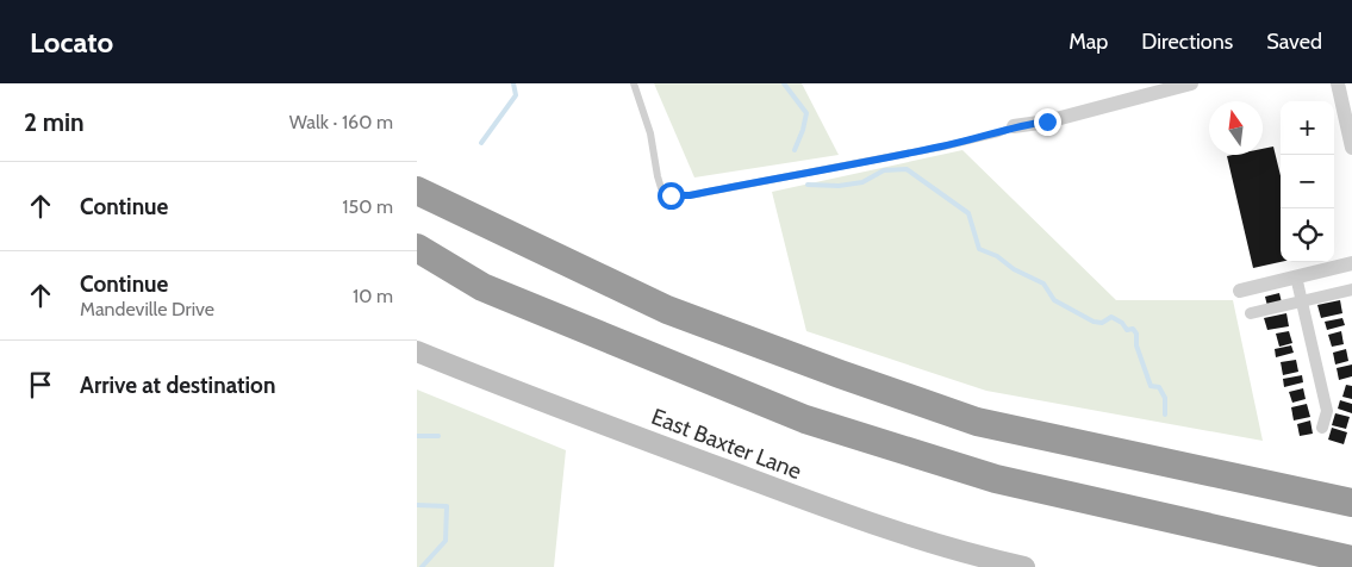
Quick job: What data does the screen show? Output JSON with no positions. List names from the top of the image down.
{
  "streets": {
    "main road": ["East Baxter Lane"]
  },
  "north": "top",
  "page": {
    "header": "Locato",
    "nav": ["Map", "Directions", "Saved"],
    "heading": ["2 min", "Walk · 160 m"],
    "map_buttons": ["+", "−"],
    "list": [
      ["Continue", "150 m"],
      ["Continue", "Mandeville Drive", "10 m"],
      "Arrive at destination"
    ]
  }
}
